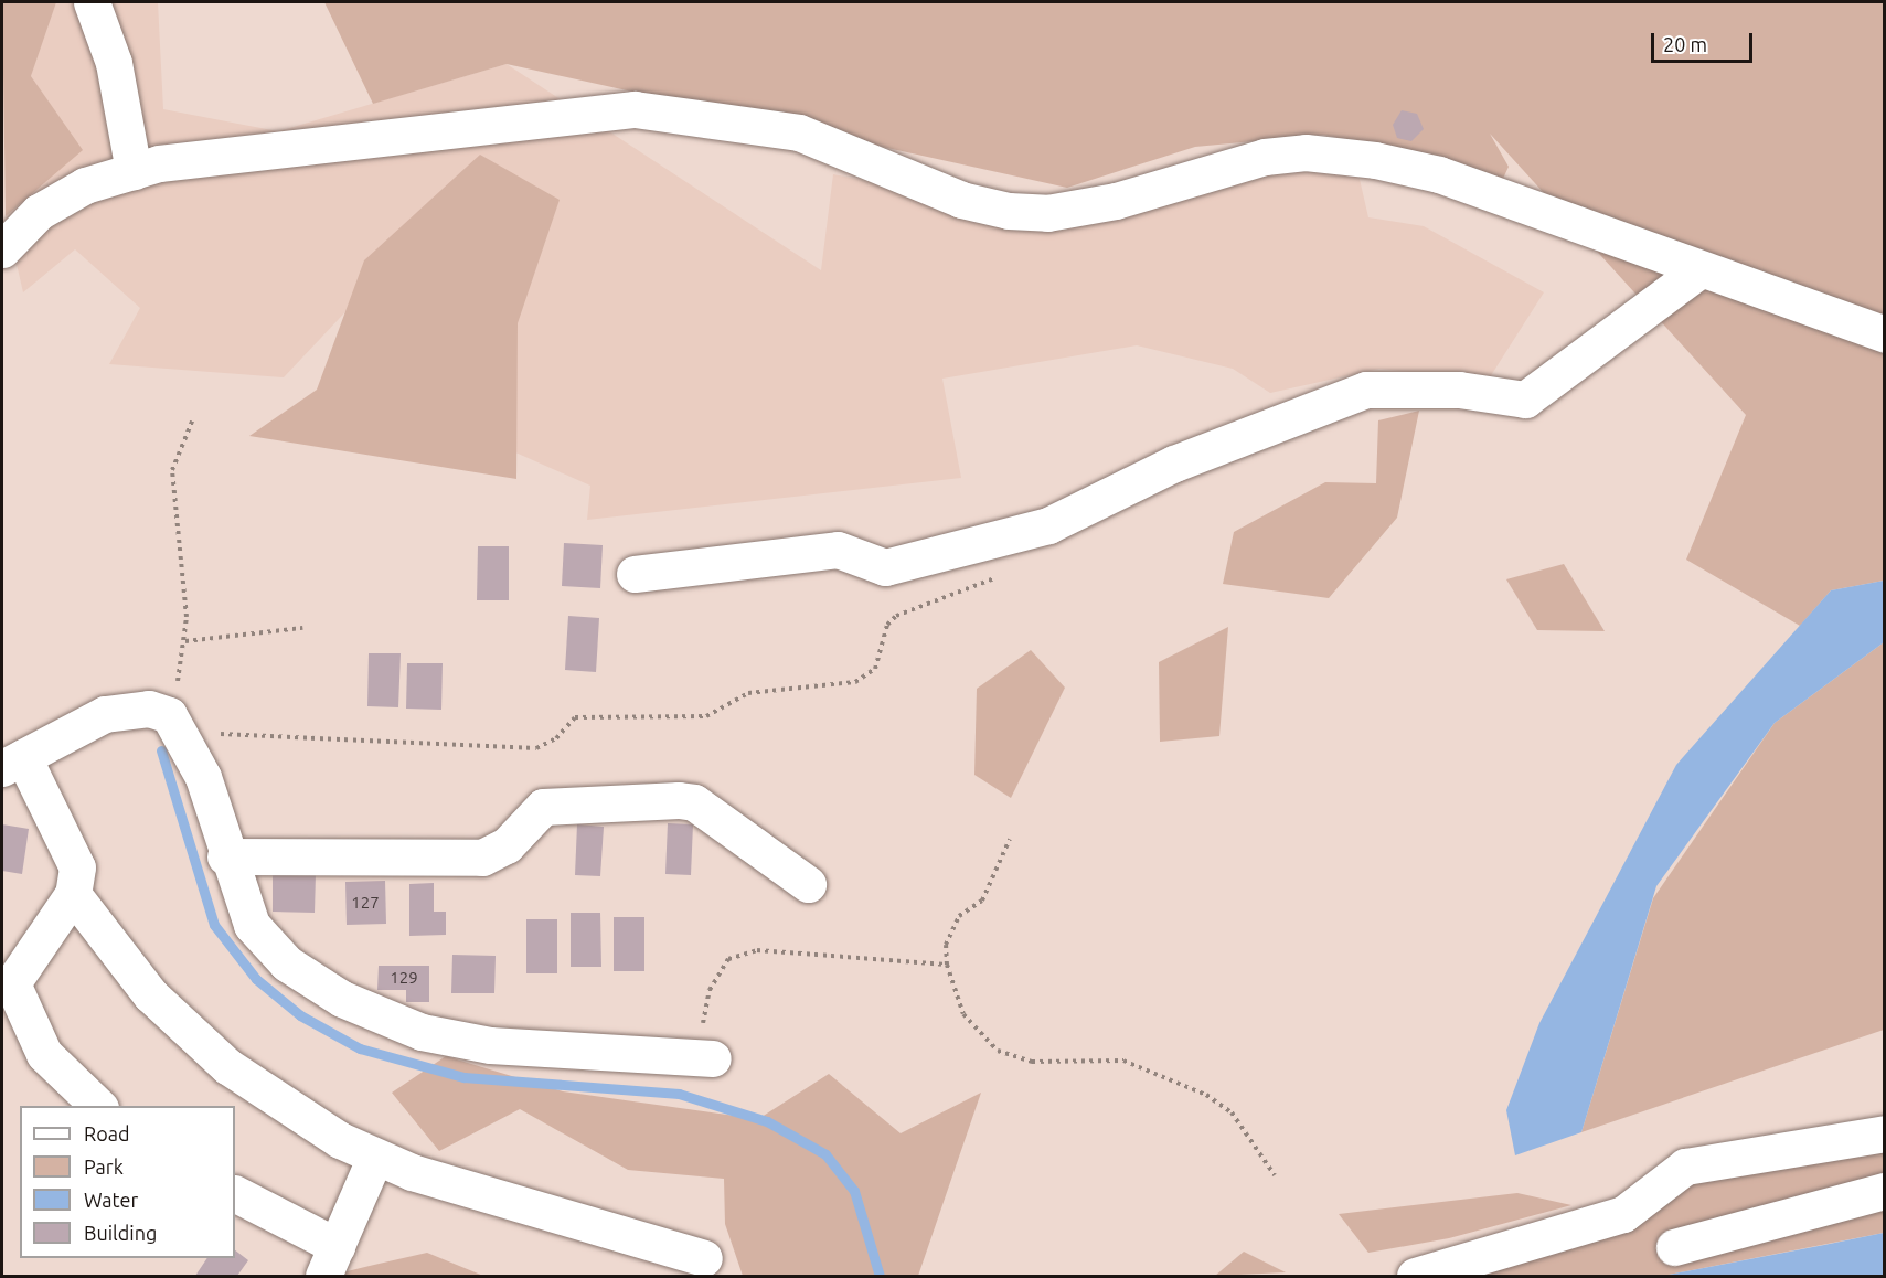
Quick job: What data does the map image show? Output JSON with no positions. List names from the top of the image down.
{
  "house_numbers": ["127", "129"],
  "legend": [
    "Road",
    "Park",
    "Water",
    "Building"
  ],
  "scale_bar": "20 m"
}
